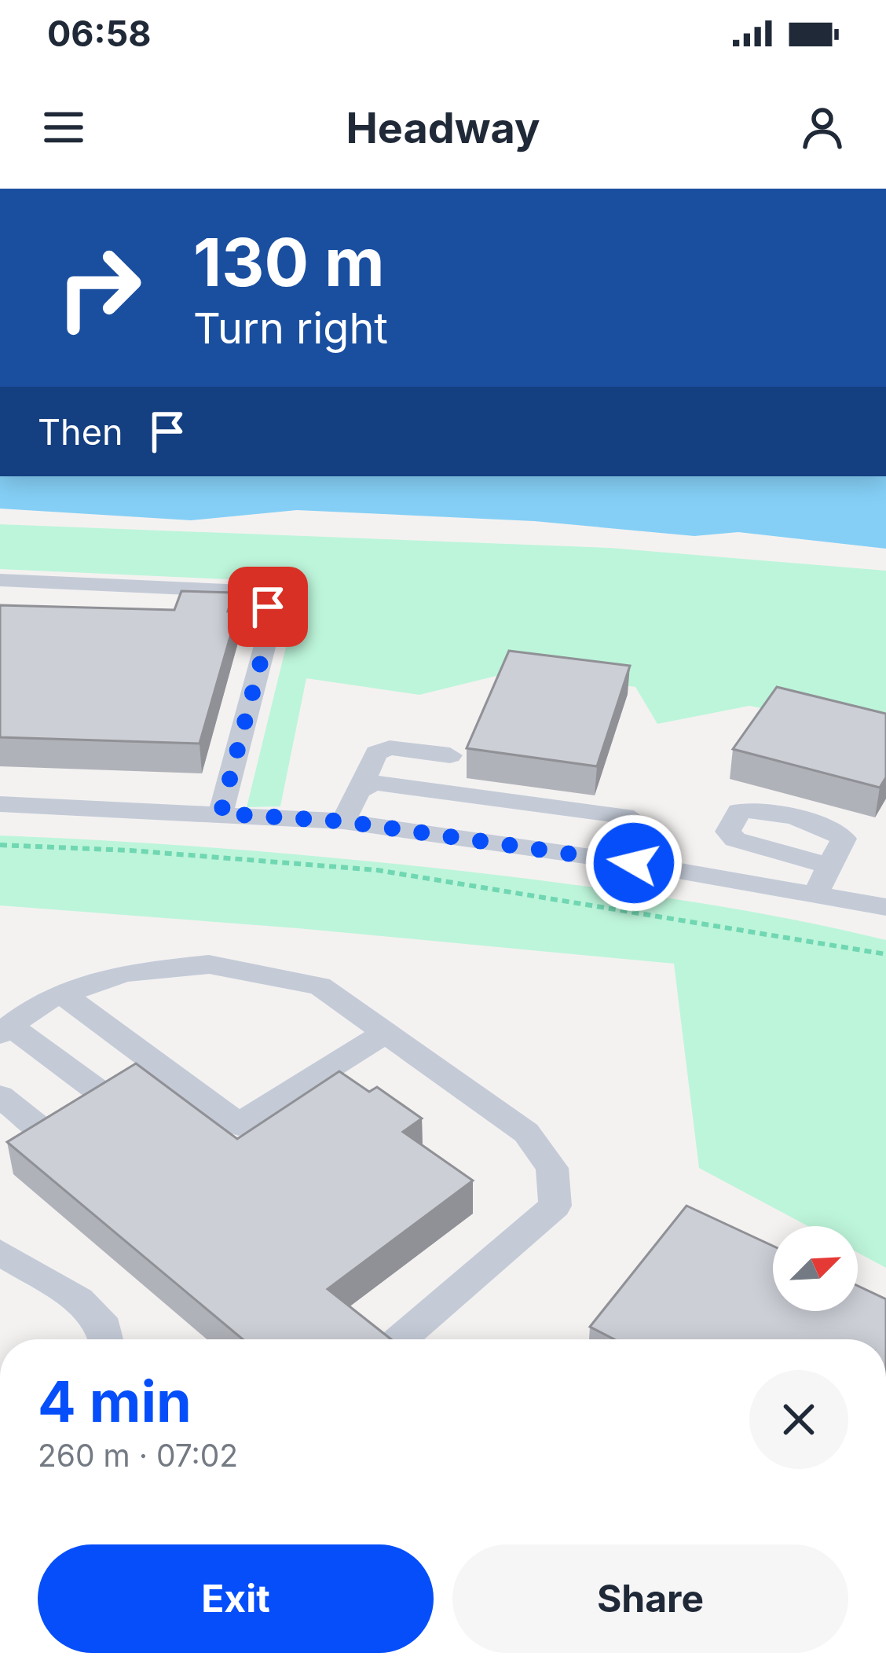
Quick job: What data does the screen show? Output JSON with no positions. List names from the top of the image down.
{
  "north": "top right",
  "page": {
    "status": "06:58",
    "header": "Headway",
    "turn": ["130 m", "Turn right"],
    "then": "Then",
    "heading": ["4 min", "260 m · 07:02"],
    "buttons": ["Exit", "Share"]
  }
}
